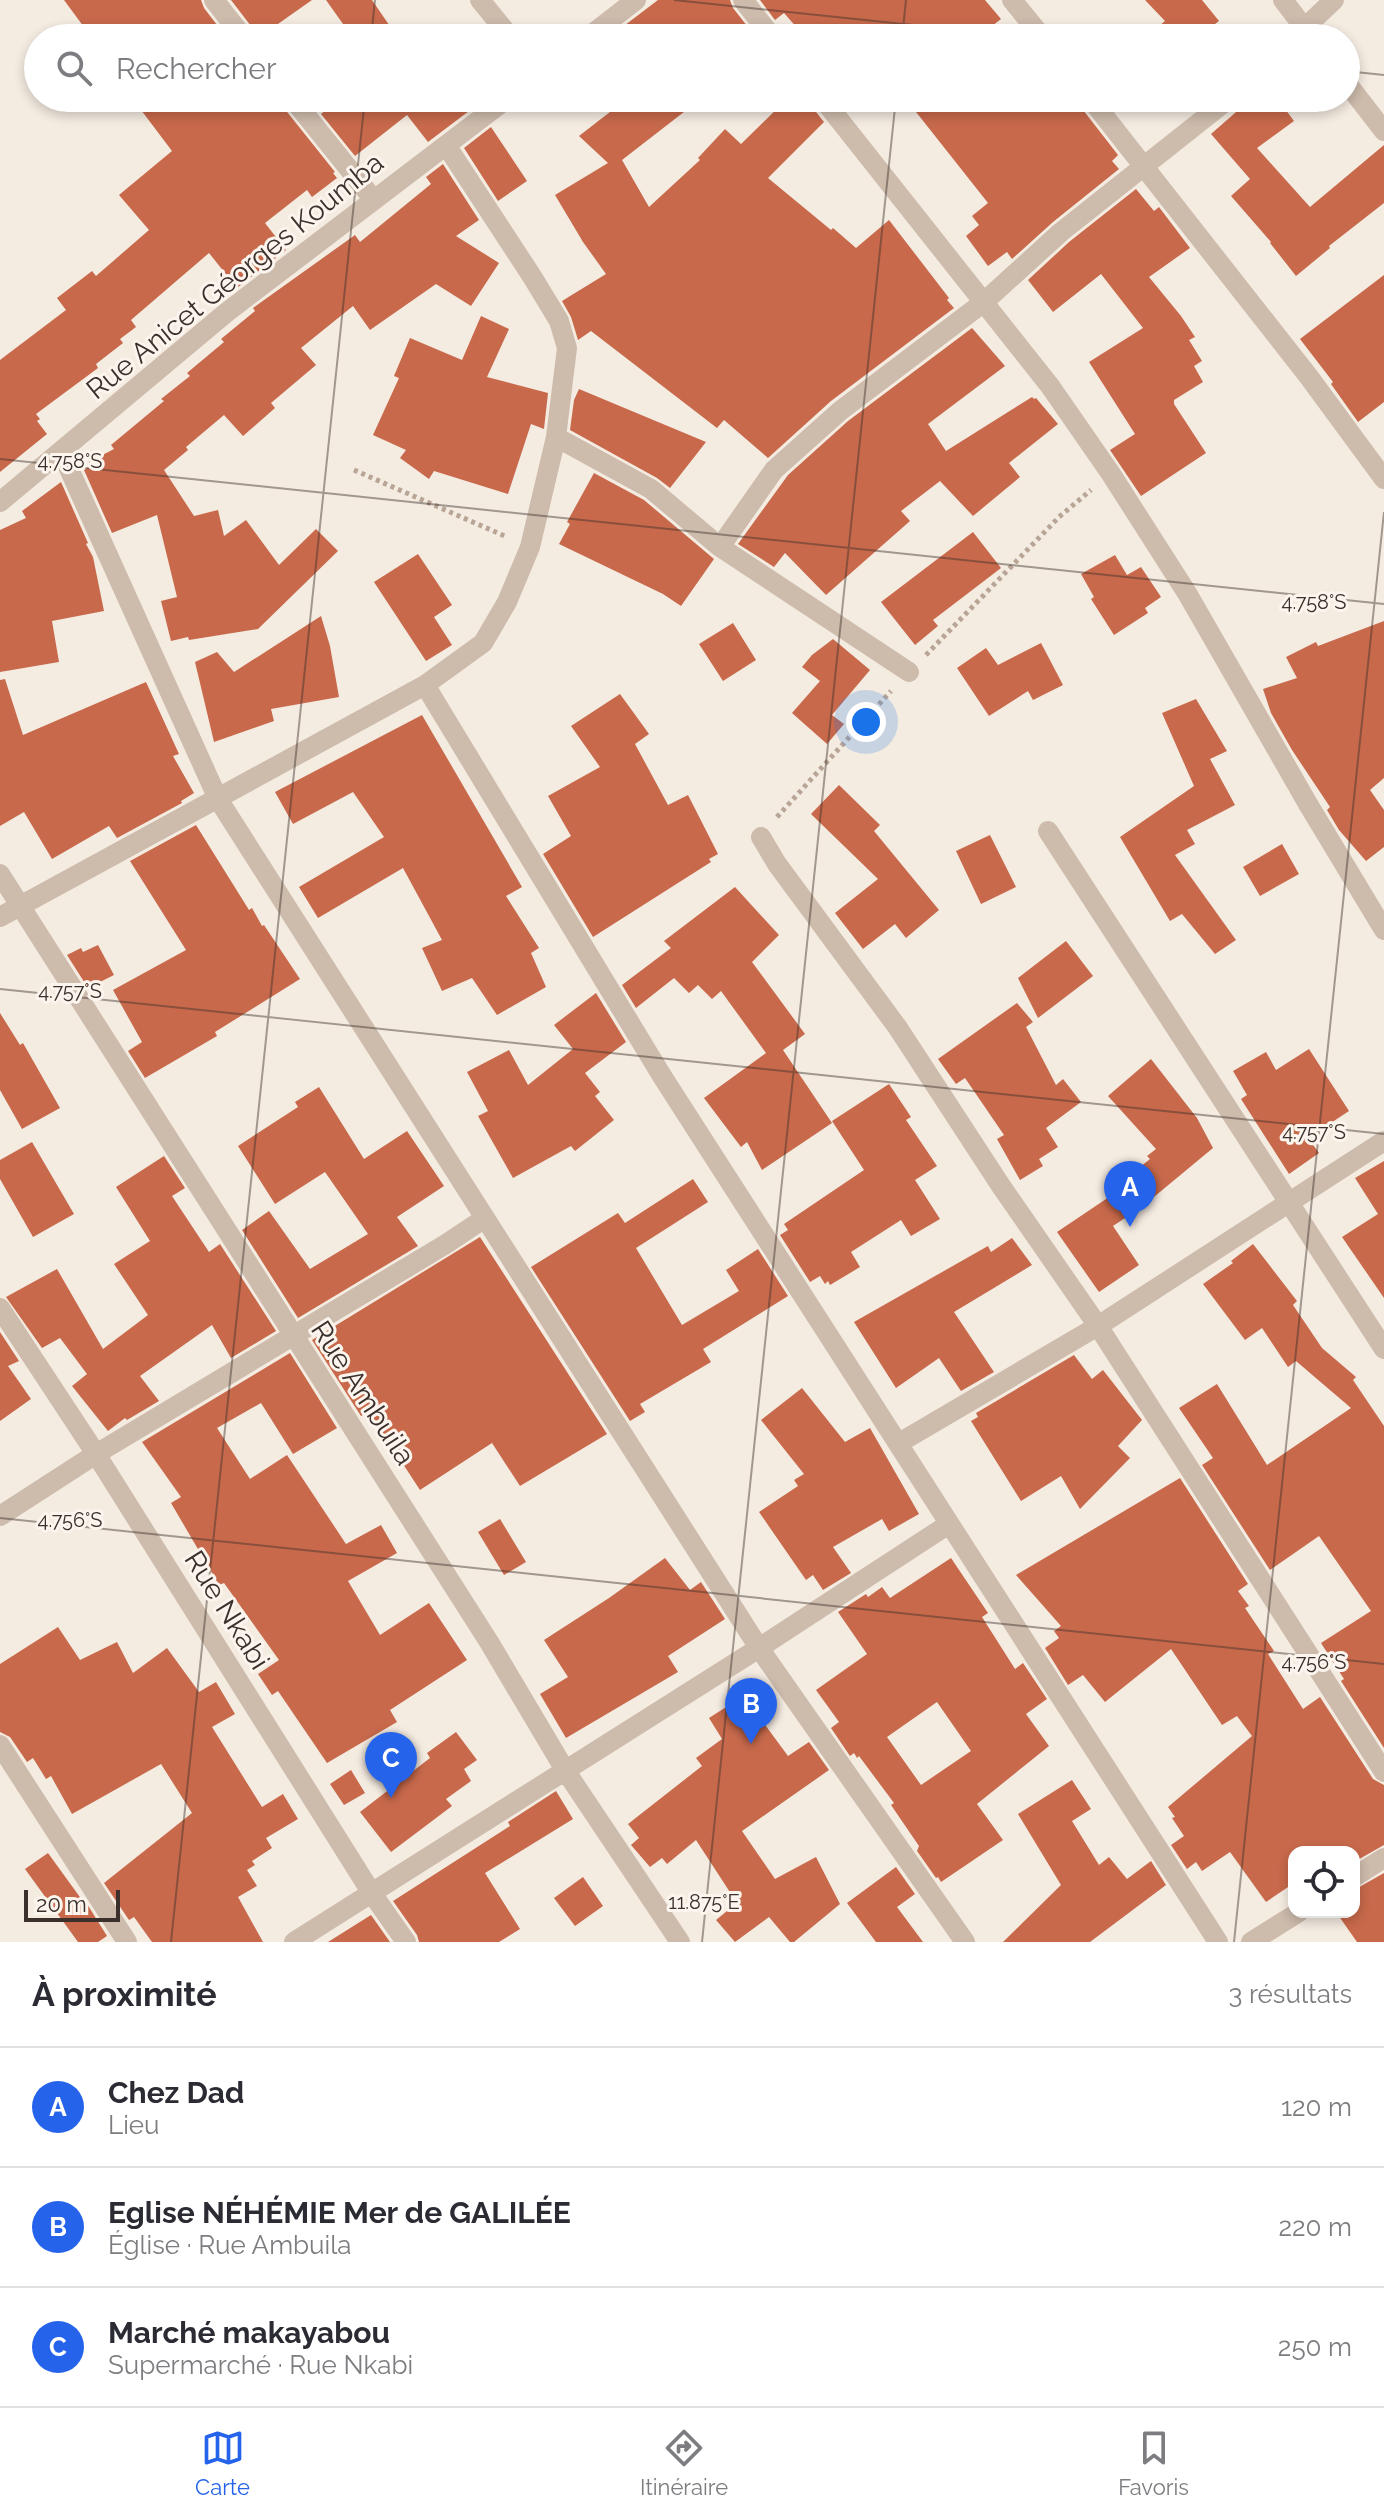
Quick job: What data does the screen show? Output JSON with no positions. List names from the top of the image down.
{
  "streets": {
    "street": ["Rue Anicet Géorges Koumba", "Rue Ambuila", "Rue Nkabi"]
  },
  "scale_bar": "20 m",
  "page": {
    "search": "Rechercher",
    "pins": ["A", "B", "C"],
    "scale": "20 m",
    "heading": ["À proximité", "3 résultats"],
    "list": [
      {
        "mark": "A",
        "name": "Chez Dad",
        "note": "Lieu",
        "value": "120 m"
      },
      {
        "mark": "B",
        "name": "Eglise NÉHÉMIE Mer de GALILÉE",
        "note": "Église · Rue Ambuila",
        "value": "220 m"
      },
      {
        "mark": "C",
        "name": "Marché makayabou",
        "note": "Supermarché · Rue Nkabi",
        "value": "250 m"
      }
    ],
    "nav": ["Carte", "Itinéraire", "Favoris"]
  },
  "coordinates": [
    "4.758°S",
    "4.757°S",
    "4.756°S",
    "11.875°E"
  ]
}
